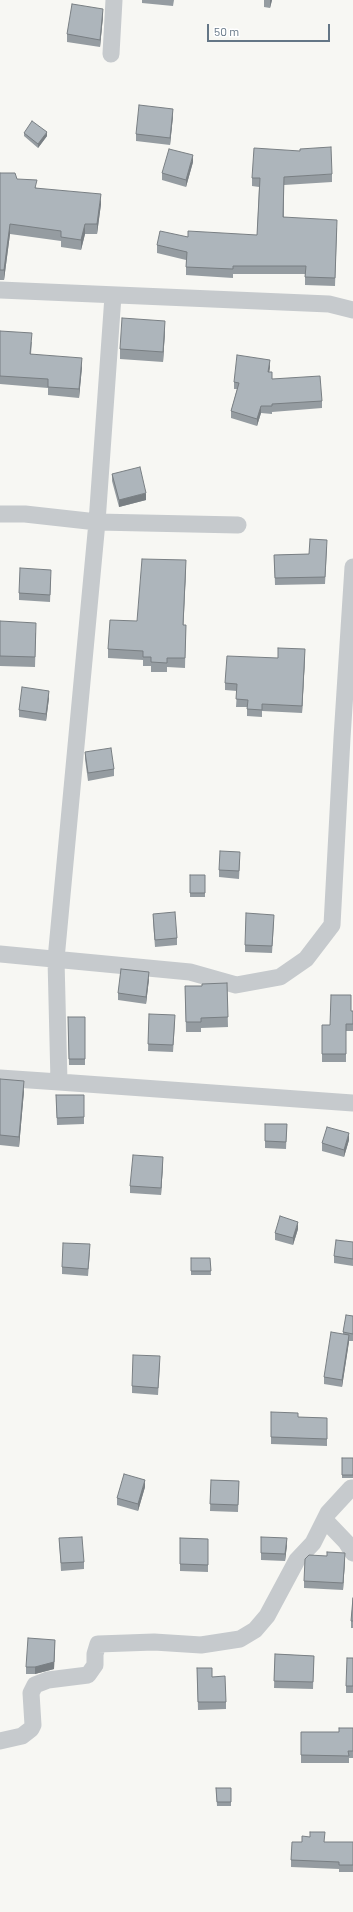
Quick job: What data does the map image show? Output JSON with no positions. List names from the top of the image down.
{
  "scale_bar": "50 m"
}
